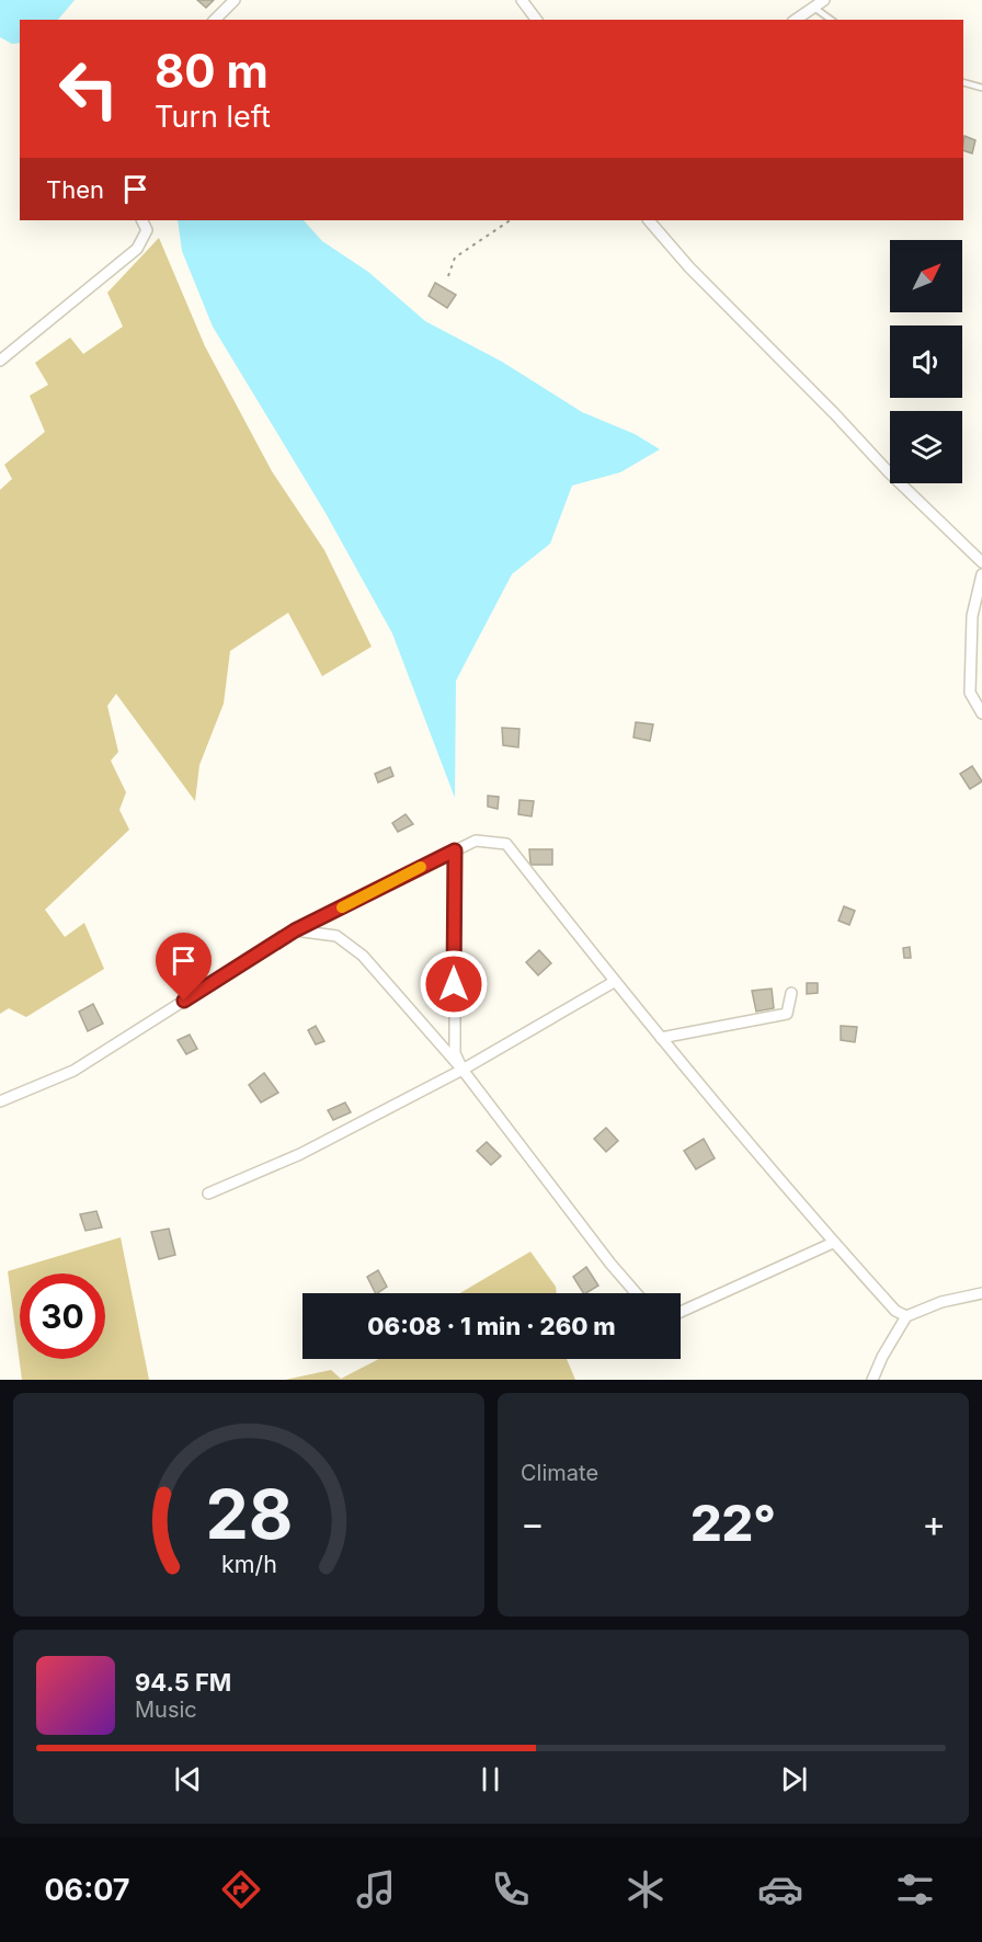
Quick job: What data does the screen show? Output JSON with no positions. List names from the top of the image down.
{
  "north": "top right",
  "page": {
    "turn": ["80 m", "Turn left"],
    "then": "Then",
    "limit": "30",
    "trip": "06:08 · 1 min · 260 m",
    "tile": "Climate",
    "heat": ["−", "22°", "+"],
    "song": ["94.5 FM", "Music"],
    "tabs": "06:07",
    "gauge": ["28", "km/h"]
  }
}
